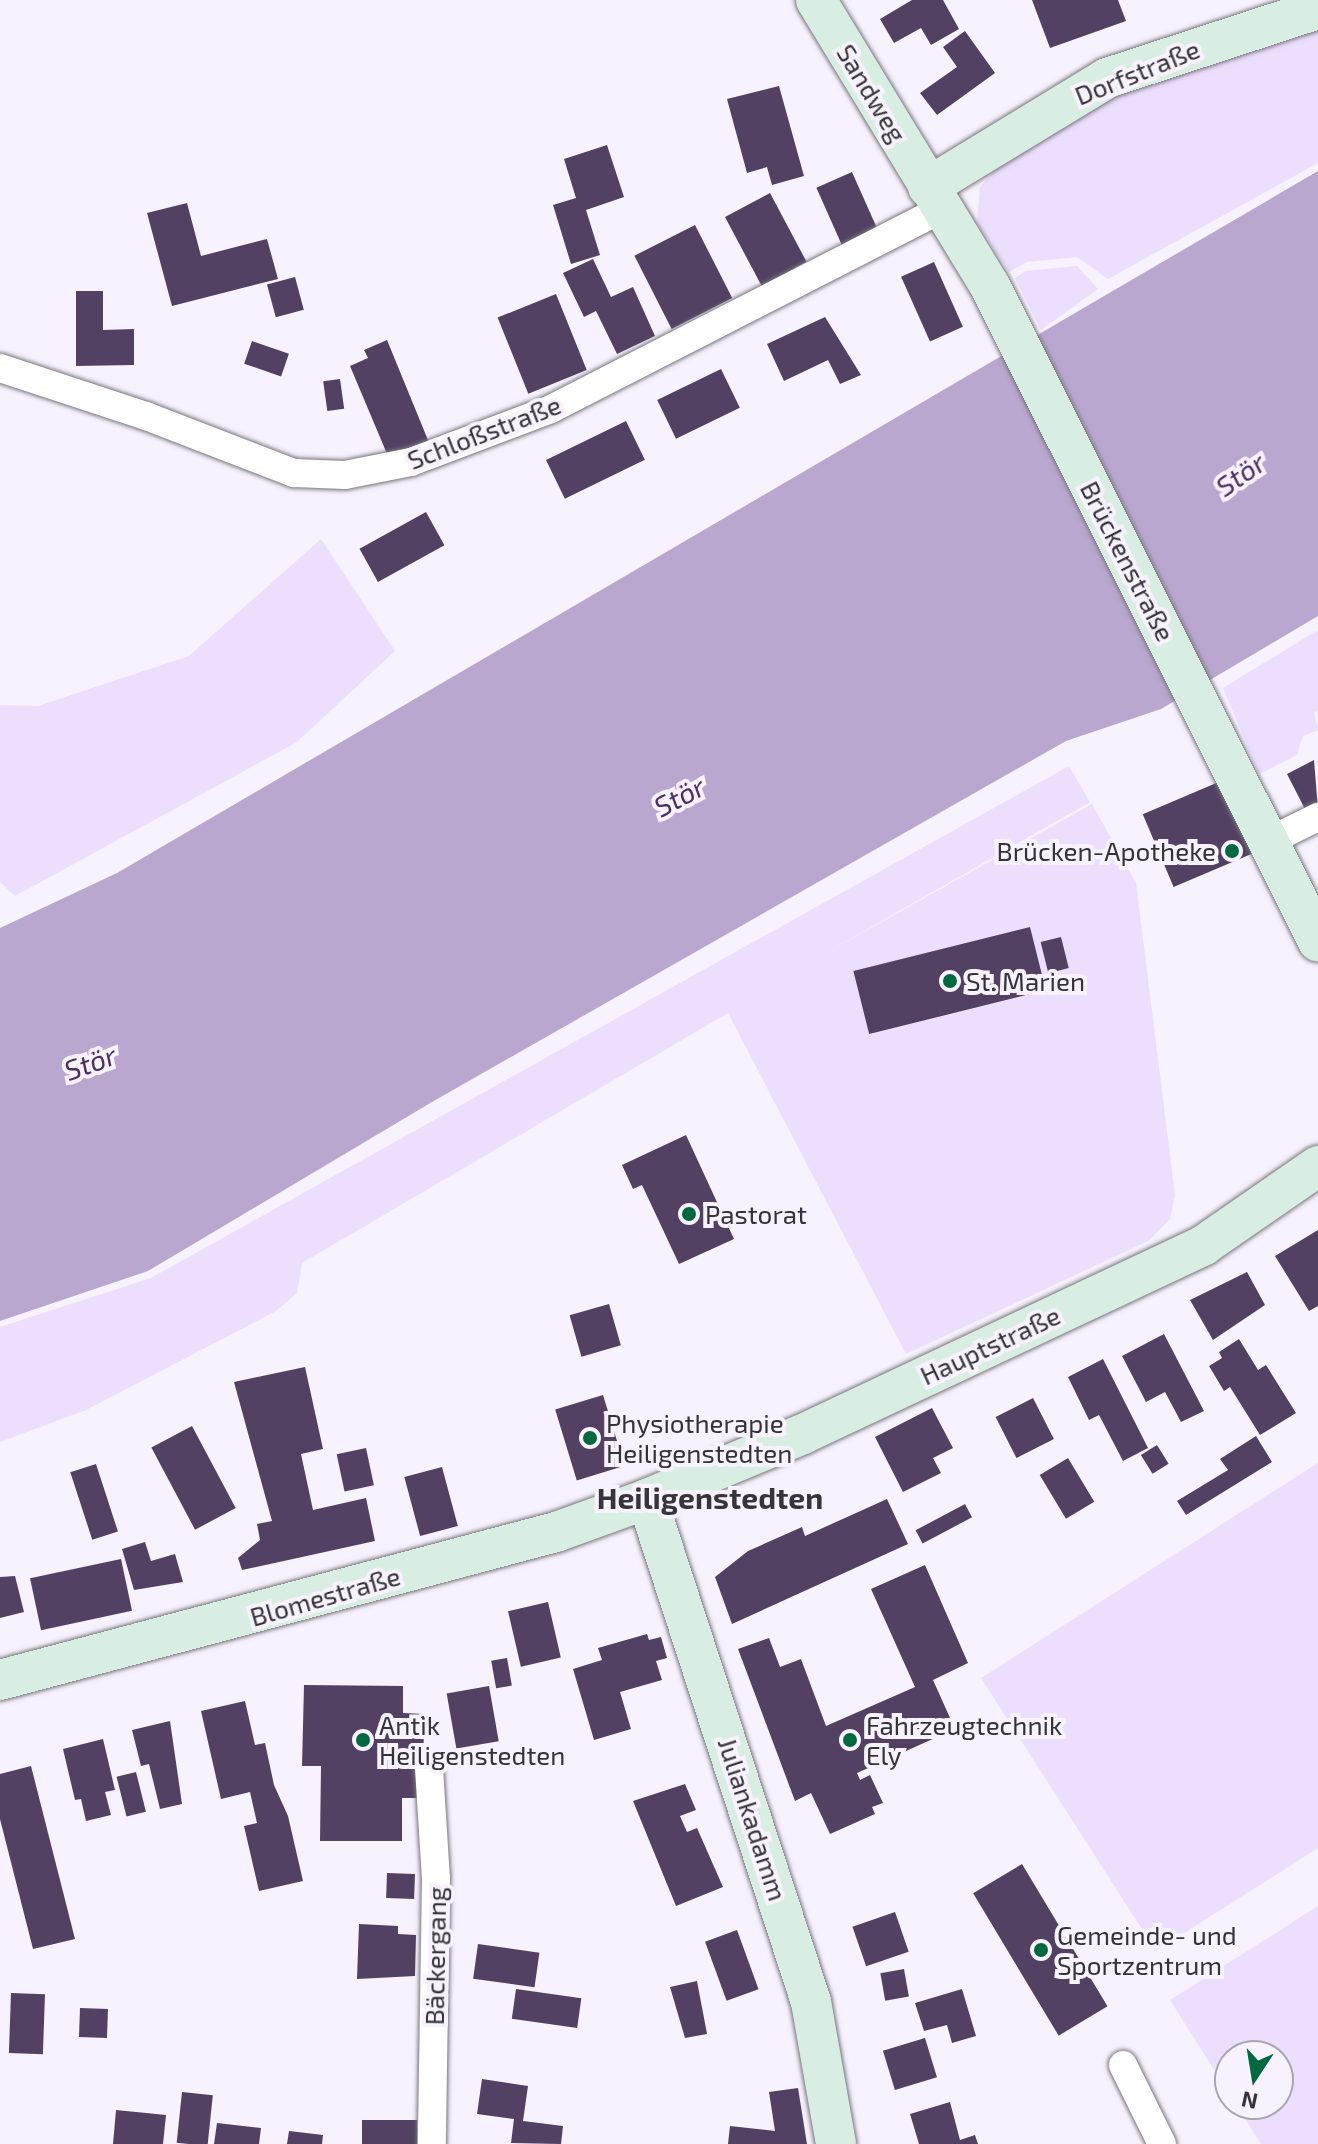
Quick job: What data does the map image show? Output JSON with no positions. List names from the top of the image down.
{
  "streets": {
    "street": [
      "Dorfstraße",
      "Sandweg",
      "Schloßstraße",
      "Brückenstraße",
      "Hauptstraße",
      "Blomestraße",
      "Juliankadamm",
      "Bäckergang"
    ]
  },
  "crossings": [
    ["Dorfstraße", "Sandweg"],
    ["Dorfstraße", "Schloßstraße"],
    ["Dorfstraße", "Brückenstraße"],
    ["Sandweg", "Schloßstraße"],
    ["Sandweg", "Brückenstraße"],
    ["Schloßstraße", "Brückenstraße"],
    ["Hauptstraße", "Blomestraße"],
    ["Hauptstraße", "Juliankadamm"],
    ["Blomestraße", "Juliankadamm"]
  ],
  "districts": ["Heiligenstedten"],
  "water": ["Stör"],
  "places": [
    "Brücken-Apotheke",
    "St. Marien",
    "Pastorat",
    "Physiotherapie Heiligenstedten",
    "Antik Heiligenstedten",
    "Fahrzeugtechnik Ely",
    "Gemeinde- und Sportzentrum"
  ],
  "north": "bottom"
}
